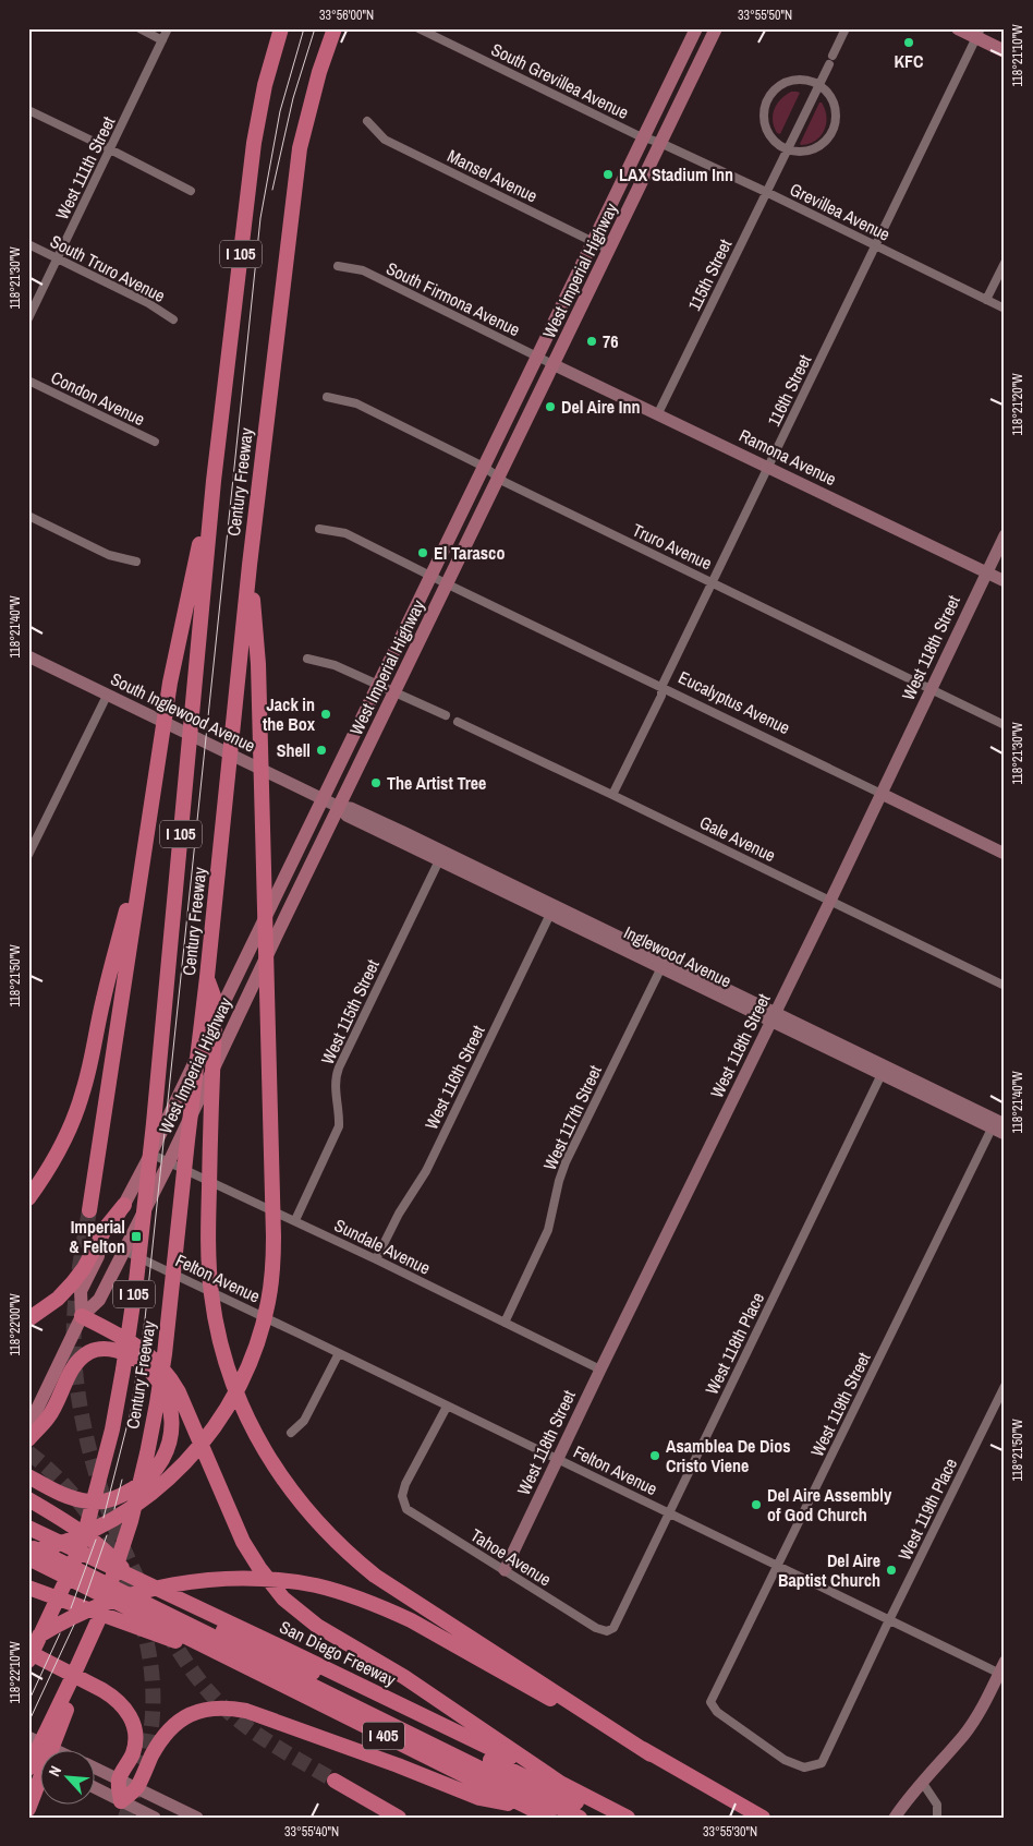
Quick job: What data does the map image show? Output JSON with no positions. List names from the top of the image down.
{
  "streets": {
    "highway": [
      "I 105",
      "Century Freeway",
      "San Diego Freeway",
      "I 405"
    ],
    "main road": ["West Imperial Highway"],
    "street": [
      "South Grevillea Avenue",
      "West 111th Street",
      "Mansel Avenue",
      "Grevillea Avenue",
      "South Truro Avenue",
      "115th Street",
      "South Firmona Avenue",
      "116th Street",
      "Condon Avenue",
      "Ramona Avenue",
      "Truro Avenue",
      "West 118th Street",
      "Eucalyptus Avenue",
      "South Inglewood Avenue",
      "Gale Avenue",
      "Inglewood Avenue",
      "West 115th Street",
      "West 116th Street",
      "West 117th Street",
      "Sundale Avenue",
      "Felton Avenue",
      "West 118th Place",
      "West 119th Street",
      "West 119th Place",
      "Tahoe Avenue"
    ]
  },
  "crossings": [
    ["South Grevillea Avenue", "Grevillea Avenue"],
    ["South Grevillea Avenue", "West Imperial Highway"],
    ["West 111th Street", "South Truro Avenue"],
    ["Mansel Avenue", "West Imperial Highway"],
    ["Grevillea Avenue", "West Imperial Highway"],
    ["Grevillea Avenue", "115th Street"],
    ["Grevillea Avenue", "116th Street"],
    ["West Imperial Highway", "South Firmona Avenue"],
    ["West Imperial Highway", "Ramona Avenue"],
    ["West Imperial Highway", "Truro Avenue"],
    ["West Imperial Highway", "Eucalyptus Avenue"],
    ["West Imperial Highway", "South Inglewood Avenue"],
    ["West Imperial Highway", "Inglewood Avenue"],
    ["West Imperial Highway", "Sundale Avenue"],
    ["West Imperial Highway", "Felton Avenue"],
    ["115th Street", "Ramona Avenue"],
    ["South Firmona Avenue", "Ramona Avenue"],
    ["116th Street", "Ramona Avenue"],
    ["116th Street", "Truro Avenue"],
    ["116th Street", "Eucalyptus Avenue"],
    ["116th Street", "Gale Avenue"],
    ["Ramona Avenue", "West 118th Street"],
    ["Truro Avenue", "West 118th Street"],
    ["West 118th Street", "Eucalyptus Avenue"],
    ["West 118th Street", "Gale Avenue"],
    ["West 118th Street", "Inglewood Avenue"],
    ["West 118th Street", "Sundale Avenue"],
    ["West 118th Street", "Felton Avenue"],
    ["West 118th Street", "Tahoe Avenue"],
    ["South Inglewood Avenue", "Inglewood Avenue"],
    ["Inglewood Avenue", "West 115th Street"],
    ["Inglewood Avenue", "West 116th Street"],
    ["Inglewood Avenue", "West 117th Street"],
    ["Inglewood Avenue", "West 118th Place"],
    ["Inglewood Avenue", "West 119th Street"],
    ["West 115th Street", "Sundale Avenue"],
    ["West 116th Street", "Sundale Avenue"],
    ["West 117th Street", "Sundale Avenue"],
    ["Felton Avenue", "West 118th Place"],
    ["Felton Avenue", "West 119th Street"],
    ["Felton Avenue", "West 119th Place"],
    ["Felton Avenue", "Tahoe Avenue"],
    ["West 118th Place", "Tahoe Avenue"],
    ["West 119th Street", "West 119th Place"]
  ],
  "places": {
    "other": [
      "KFC",
      "LAX Stadium Inn",
      "76",
      "Del Aire Inn",
      "El Tarasco",
      "Jack in the Box",
      "Shell",
      "The Artist Tree",
      "Asamblea De Dios Cristo Viene",
      "Del Aire Assembly of God Church",
      "Del Aire Baptist Church"
    ],
    "transit": ["Imperial & Felton"]
  },
  "north": "top left",
  "coordinates": [
    "33°56'00\"N",
    "33°55'50\"N",
    "118°21'10\"W",
    "118°21'30\"W",
    "118°21'20\"W",
    "118°21'40\"W",
    "118°21'50\"W",
    "118°22'00\"W",
    "118°22'10\"W",
    "33°55'40\"N",
    "33°55'30\"N"
  ]
}
